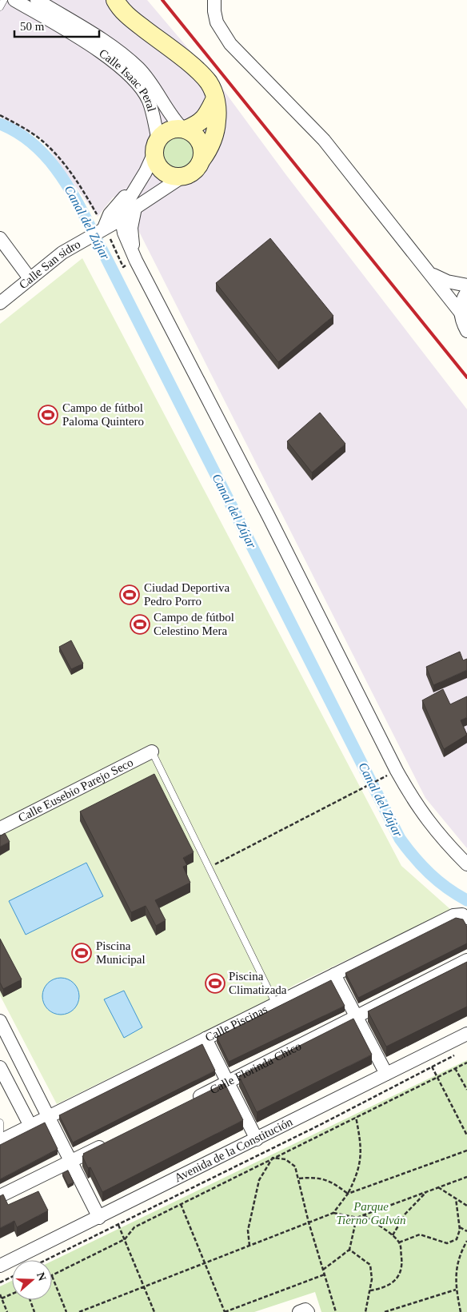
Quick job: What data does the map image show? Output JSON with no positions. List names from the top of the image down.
{
  "streets": {
    "street": [
      "Calle Isaac Peral",
      "Calle San sidro",
      "Calle Eusebio Parejo Seco",
      "Calle Piscinas",
      "Calle Florinda Chico",
      "Avenida de la Constitución"
    ]
  },
  "water": ["Canal del Zújar"],
  "parks": ["Parque Tierno Galván"],
  "places": {
    "sports": [
      "Campo de fútbol Paloma Quintero",
      "Ciudad Deportiva Pedro Porro",
      "Campo de fútbol Celestino Mera",
      "Piscina Municipal",
      "Piscina Climatizada"
    ]
  },
  "scale_bar": "50 m",
  "north": "right"
}
